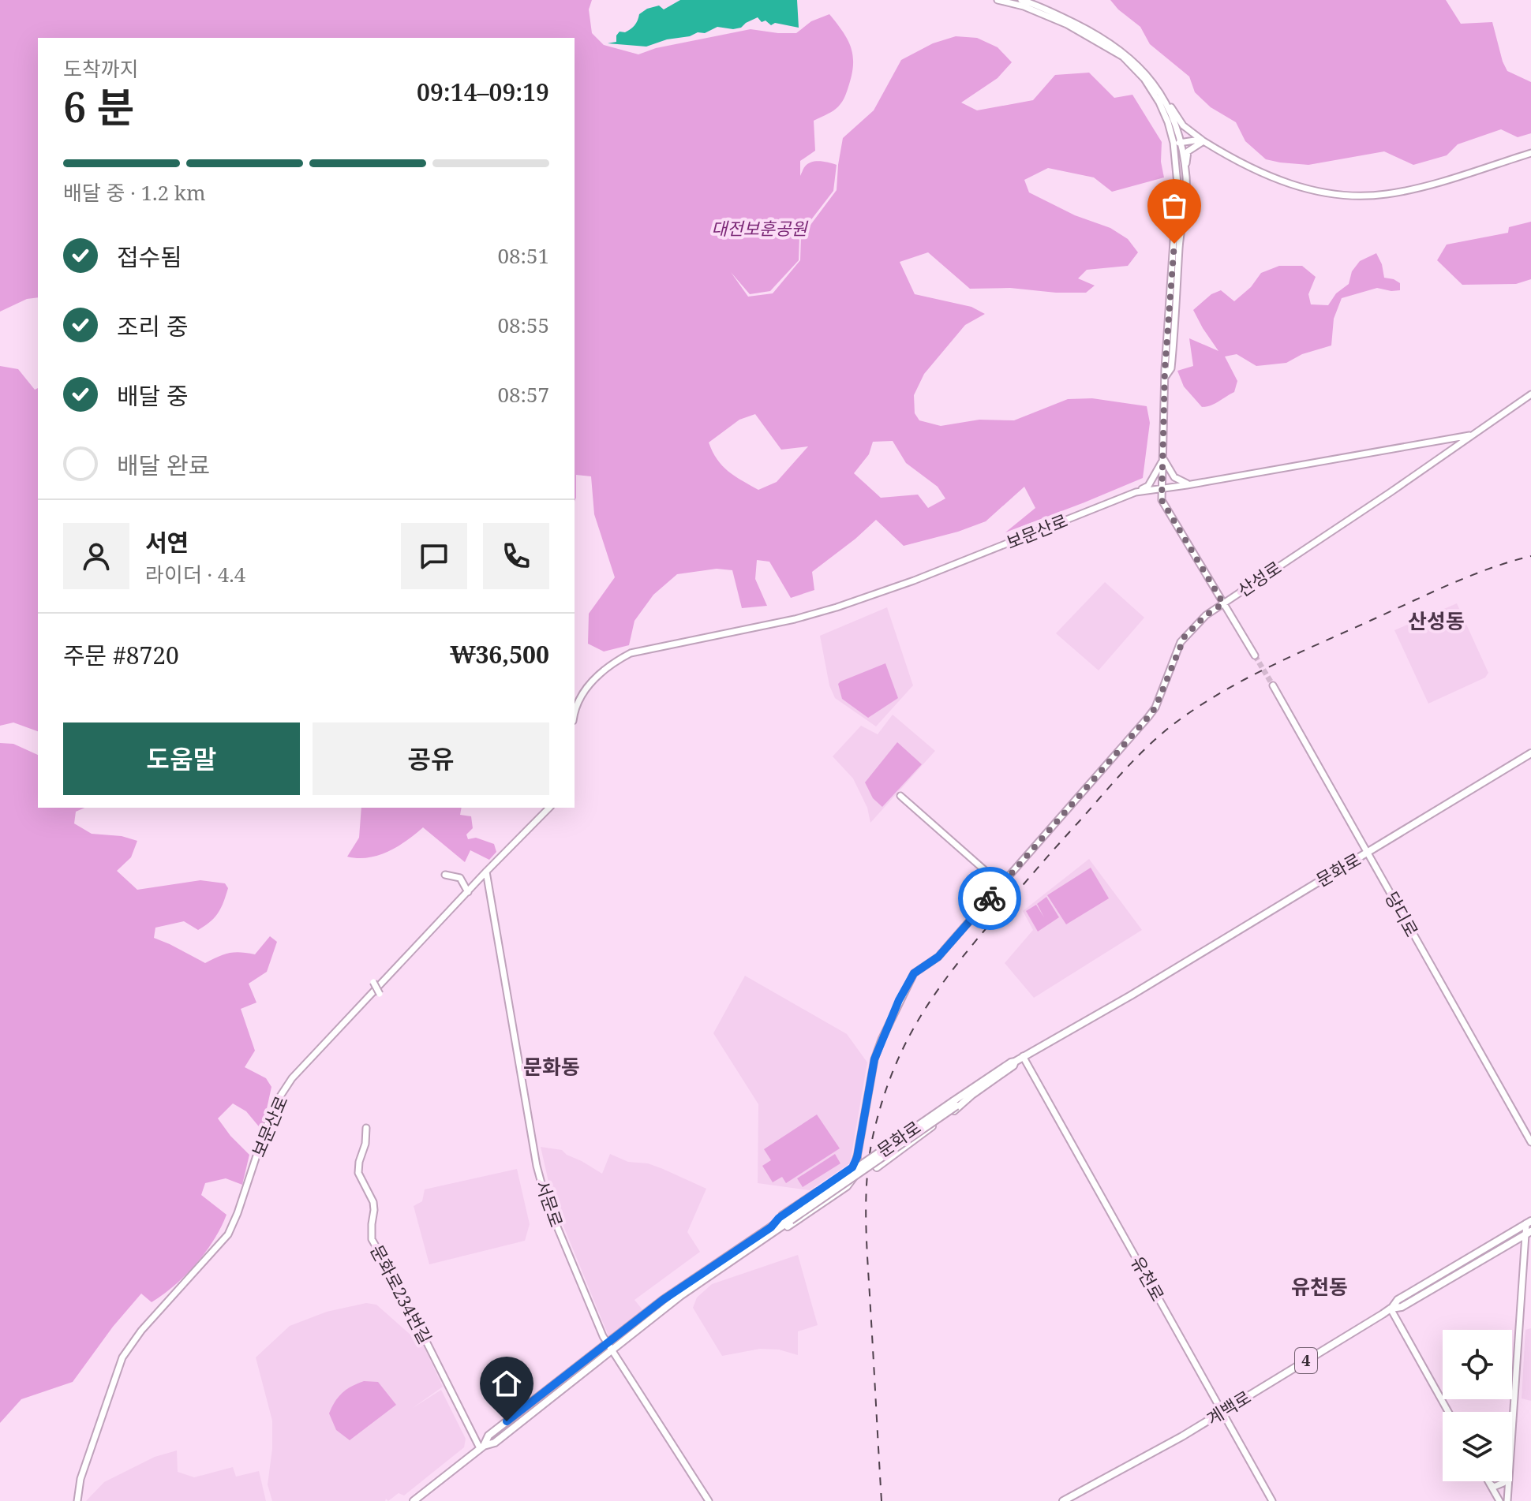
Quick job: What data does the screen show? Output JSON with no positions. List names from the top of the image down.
{
  "streets": {
    "main road": [
      "보문산로",
      "산성로",
      "문화로",
      "당디로",
      "서문로",
      "유천로",
      "문화로234번길",
      "4",
      "계백로"
    ]
  },
  "crossings": [
    ["보문산로", "산성로"],
    ["보문산로", "서문로"],
    ["문화로", "당디로"],
    ["문화로", "서문로"],
    ["문화로", "유천로"],
    ["문화로", "문화로234번길"],
    ["유천로", "계백로"]
  ],
  "districts": ["산성동", "문화동", "유천동"],
  "parks": ["대전보훈공원"],
  "page": {
    "heading": ["6 분", "도착까지", "09:14–09:19"],
    "panel": [
      "서연",
      "라이더 · 4.4",
      "주문 #8720",
      "₩36,500"
    ],
    "bar": "배달 중 · 1.2 km",
    "list": [
      ["접수됨", "08:51"],
      ["조리 중", "08:55"],
      ["배달 중", "08:57"],
      "배달 완료"
    ],
    "buttons": ["도움말", "공유"]
  }
}
